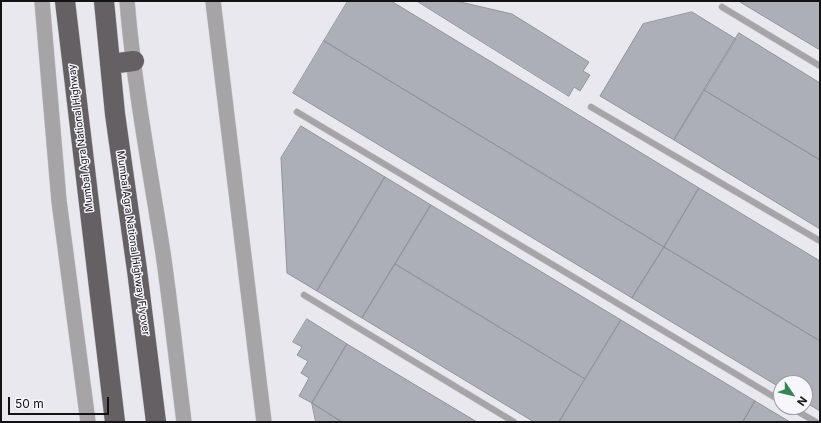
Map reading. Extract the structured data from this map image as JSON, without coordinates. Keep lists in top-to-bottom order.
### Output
{
  "streets": {
    "highway": ["Mumbai Agra National Highway", "Mumbai Agra National Highway Flyover"]
  },
  "scale_bar": "50 m",
  "north": "bottom right"
}
